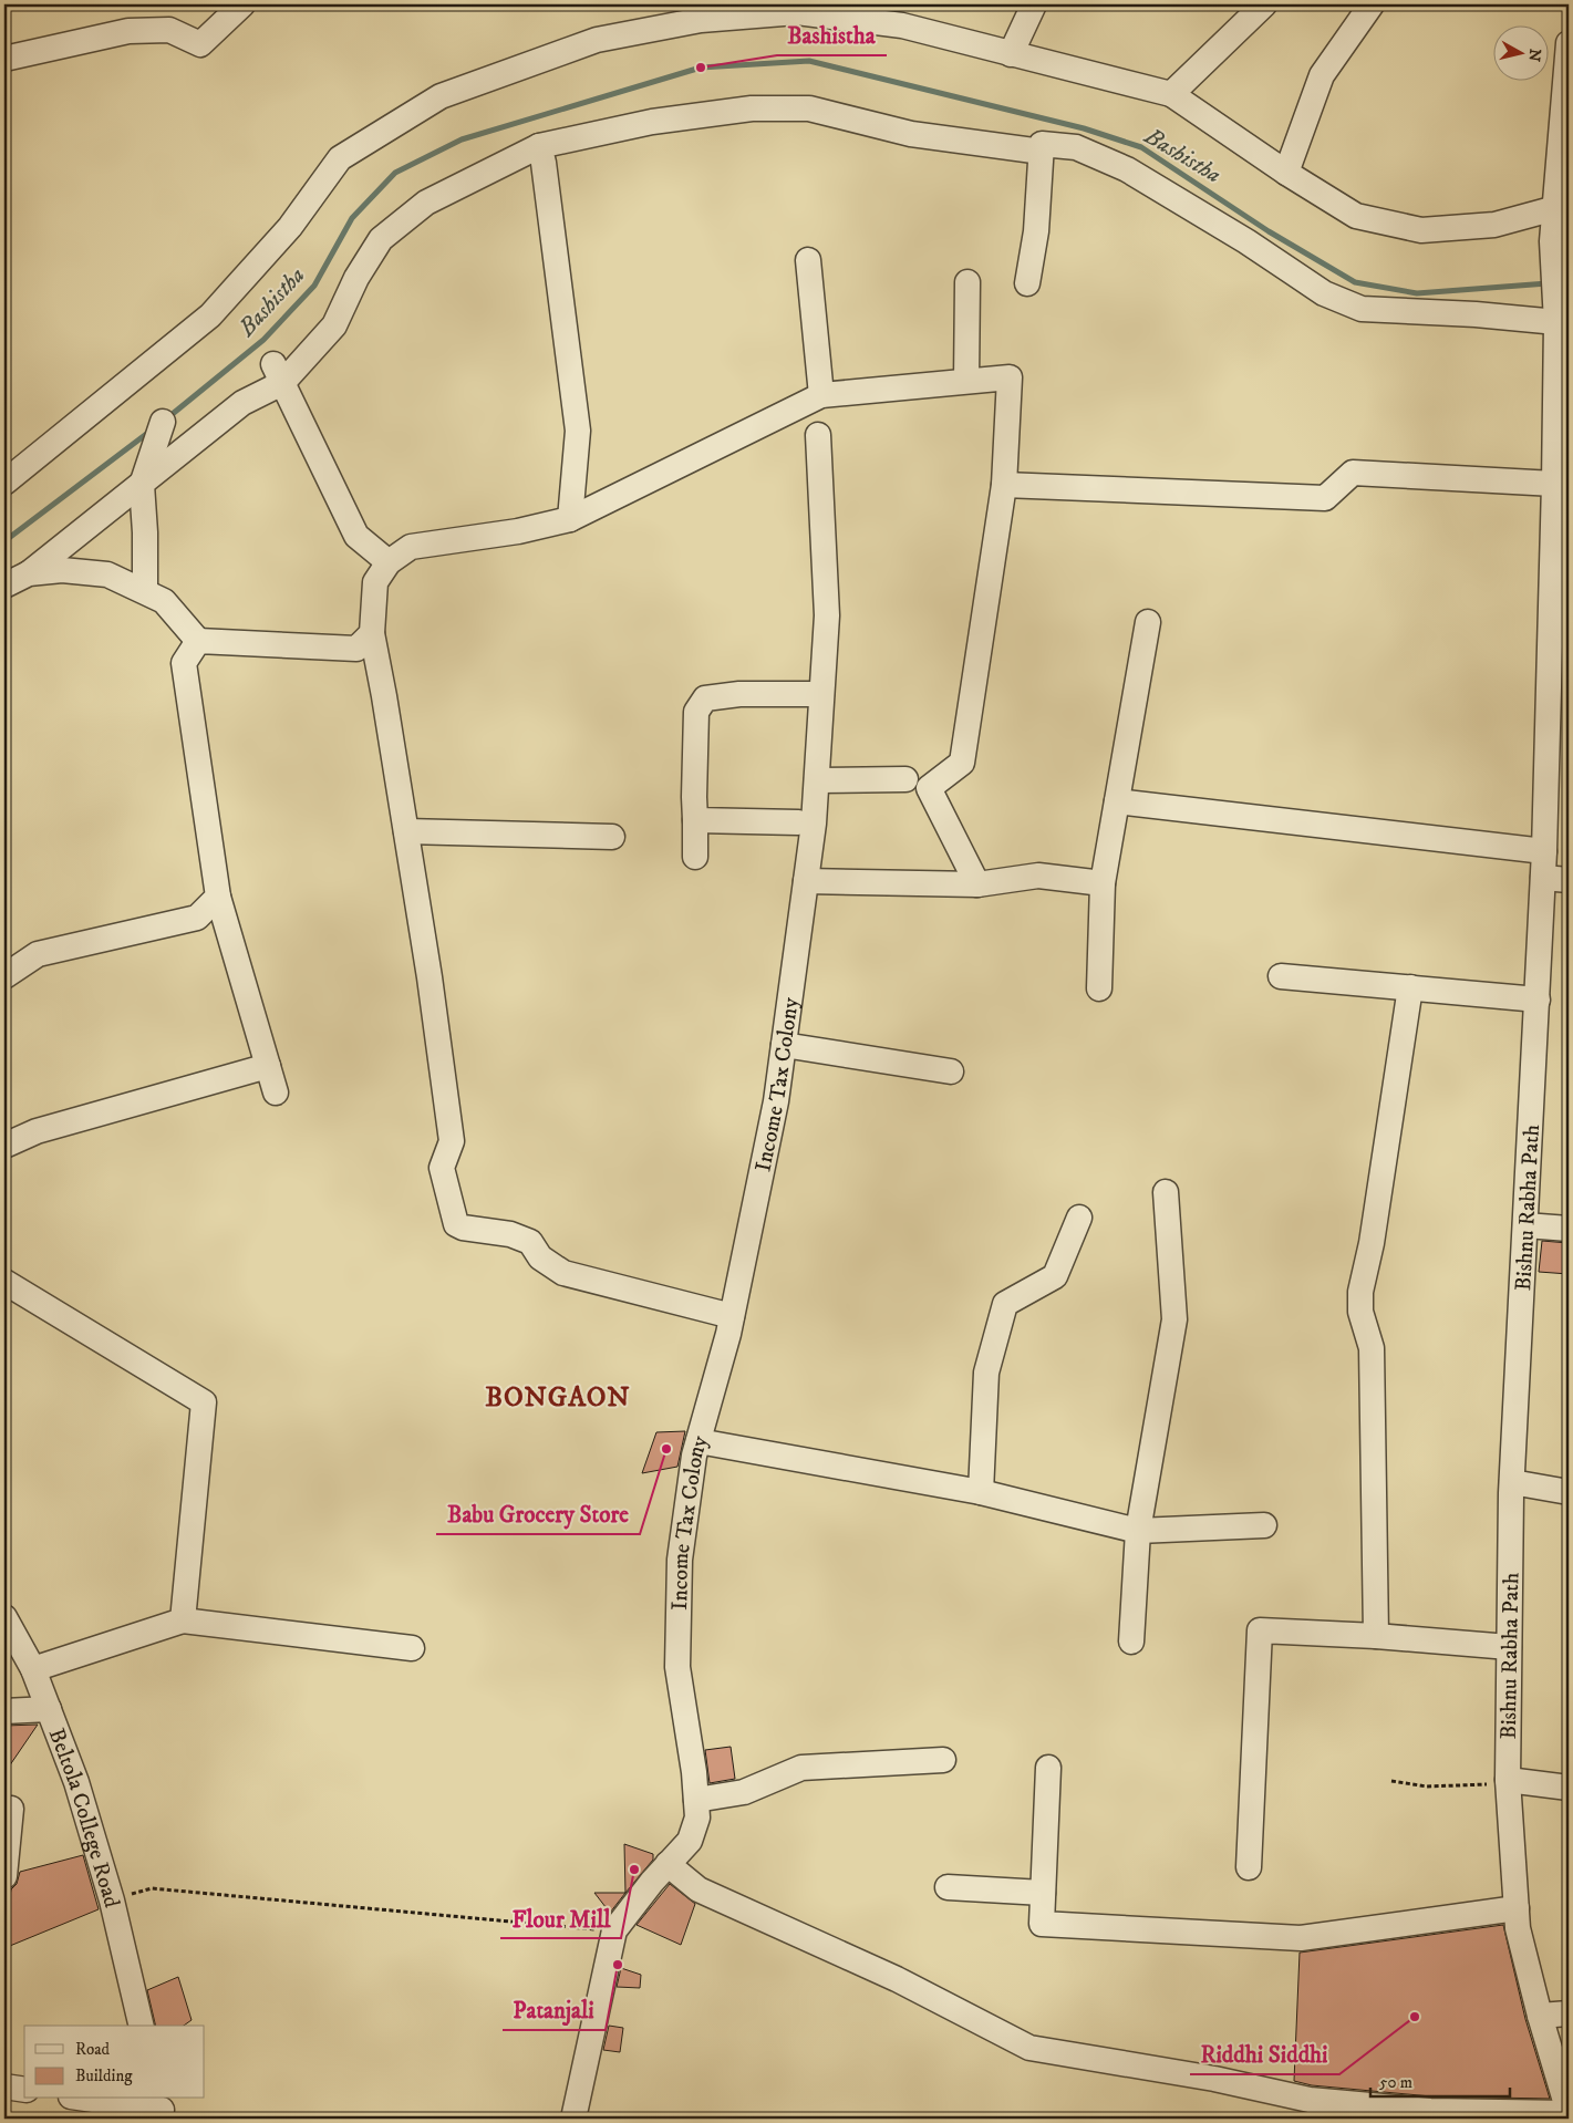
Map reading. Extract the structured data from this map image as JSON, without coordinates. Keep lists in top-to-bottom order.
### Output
{
  "streets": {
    "street": ["Income Tax Colony", "Bishnu Rabha Path", "Beltola College Road"]
  },
  "districts": ["BONGAON"],
  "water": ["Bashistha"],
  "places": [
    "Bashistha",
    "Babu Grocery Store",
    "Flour Mill",
    "Patanjali",
    "Riddhi Siddhi"
  ],
  "legend": ["Road", "Building"],
  "scale_bar": "50 m",
  "north": "right"
}
